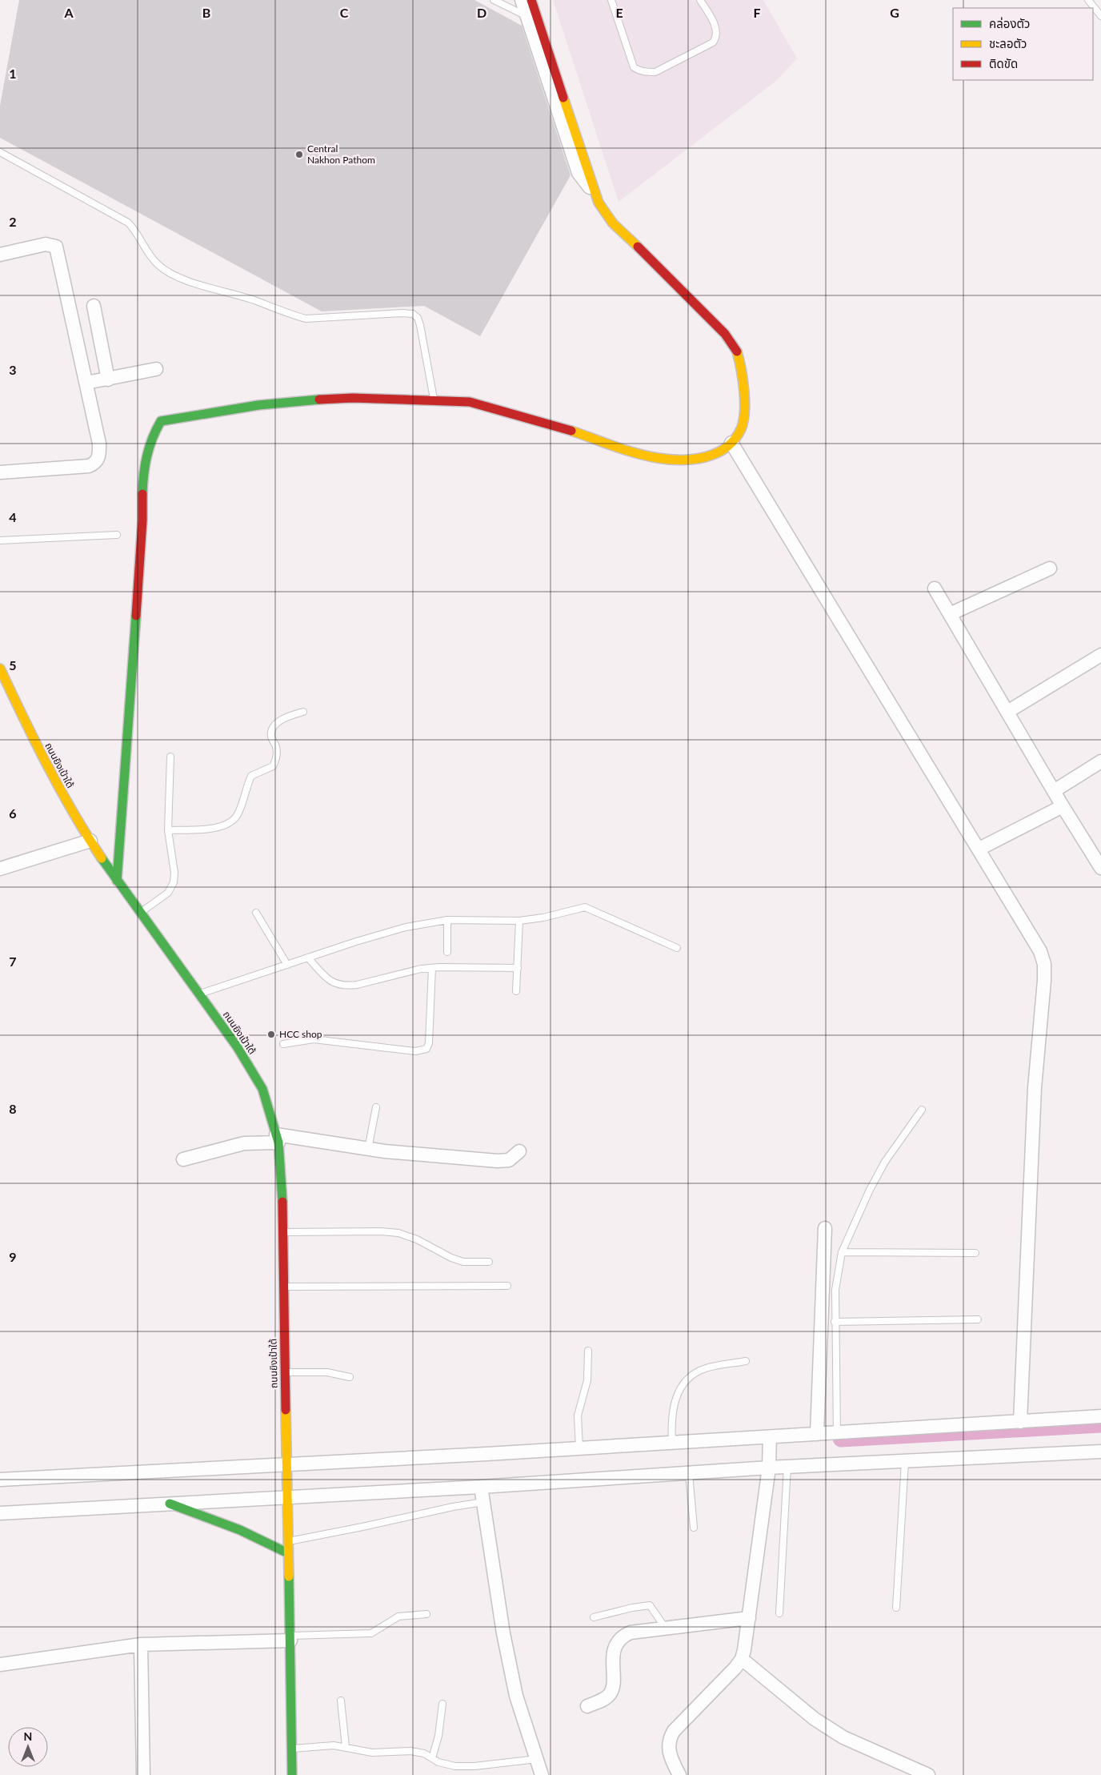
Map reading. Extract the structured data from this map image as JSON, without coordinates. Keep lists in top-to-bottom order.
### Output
{
  "streets": {
    "street": ["ถนนยิงเป้าใต้"]
  },
  "places": ["Central Nakhon Pathom", "HCC shop"],
  "legend": ["คล่องตัว", "ชะลอตัว", "ติดขัด"],
  "north": "top",
  "grid": {
    "columns": [
      "A",
      "B",
      "C",
      "D",
      "E",
      "F",
      "G"
    ],
    "rows": [
      "1",
      "2",
      "3",
      "4",
      "5",
      "6",
      "7",
      "8",
      "9"
    ]
  }
}
